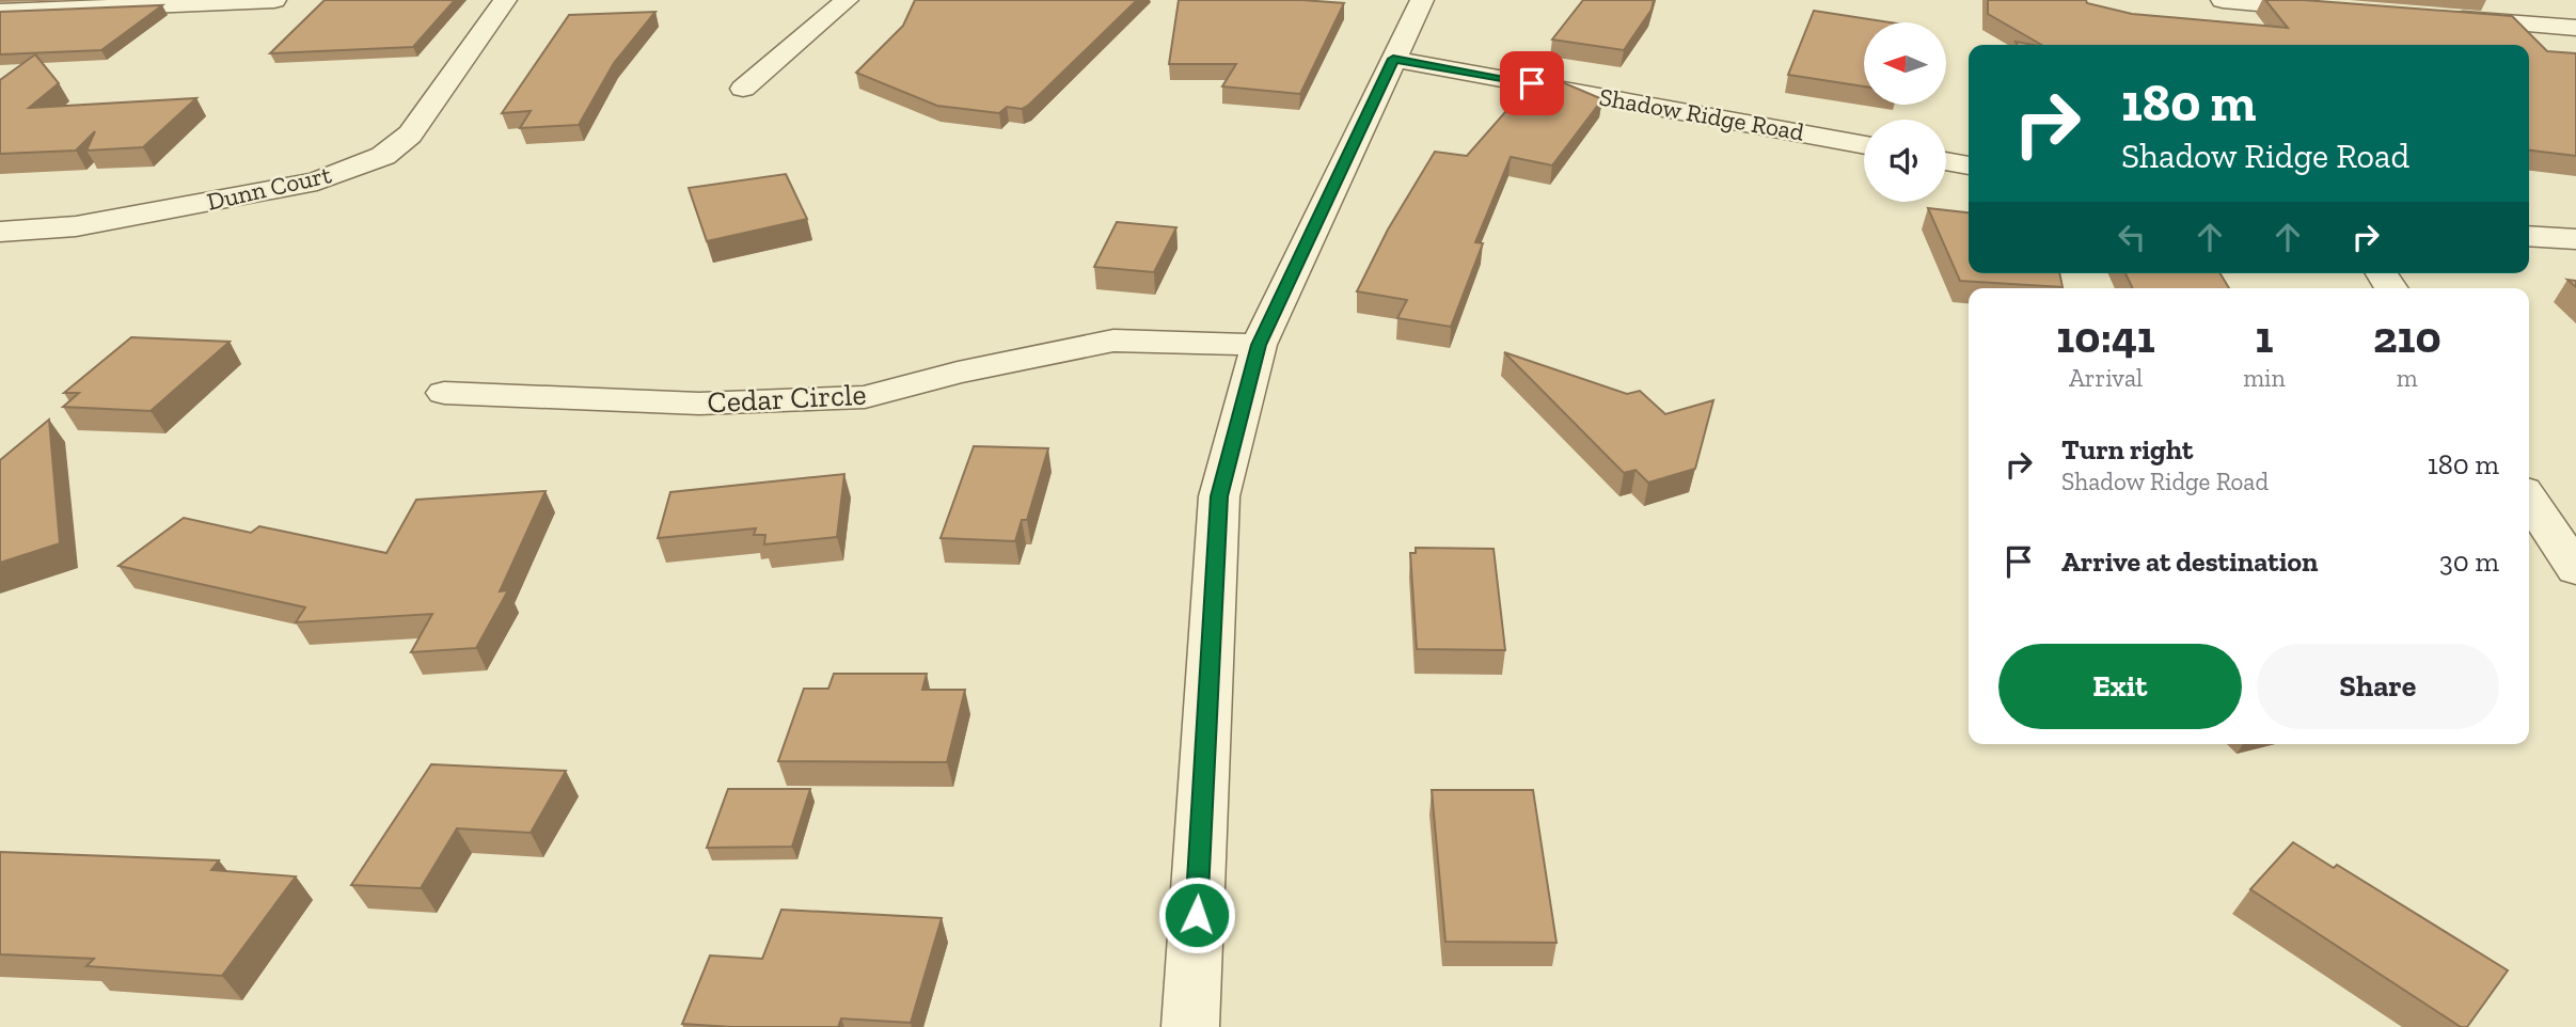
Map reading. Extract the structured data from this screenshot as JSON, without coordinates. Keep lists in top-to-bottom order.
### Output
{
  "streets": {
    "street": ["Shadow Ridge Road", "Dunn Court", "Cedar Circle"]
  },
  "north": "left",
  "page": {
    "turn": ["180 m", "Shadow Ridge Road"],
    "eta": [
      "10:41",
      "Arrival",
      "1",
      "min",
      "210",
      "m"
    ],
    "list": [
      {
        "name": "Turn right",
        "note": "Shadow Ridge Road",
        "value": "180 m"
      },
      {
        "name": "Arrive at destination",
        "value": "30 m"
      }
    ],
    "buttons": ["Exit", "Share"]
  }
}
